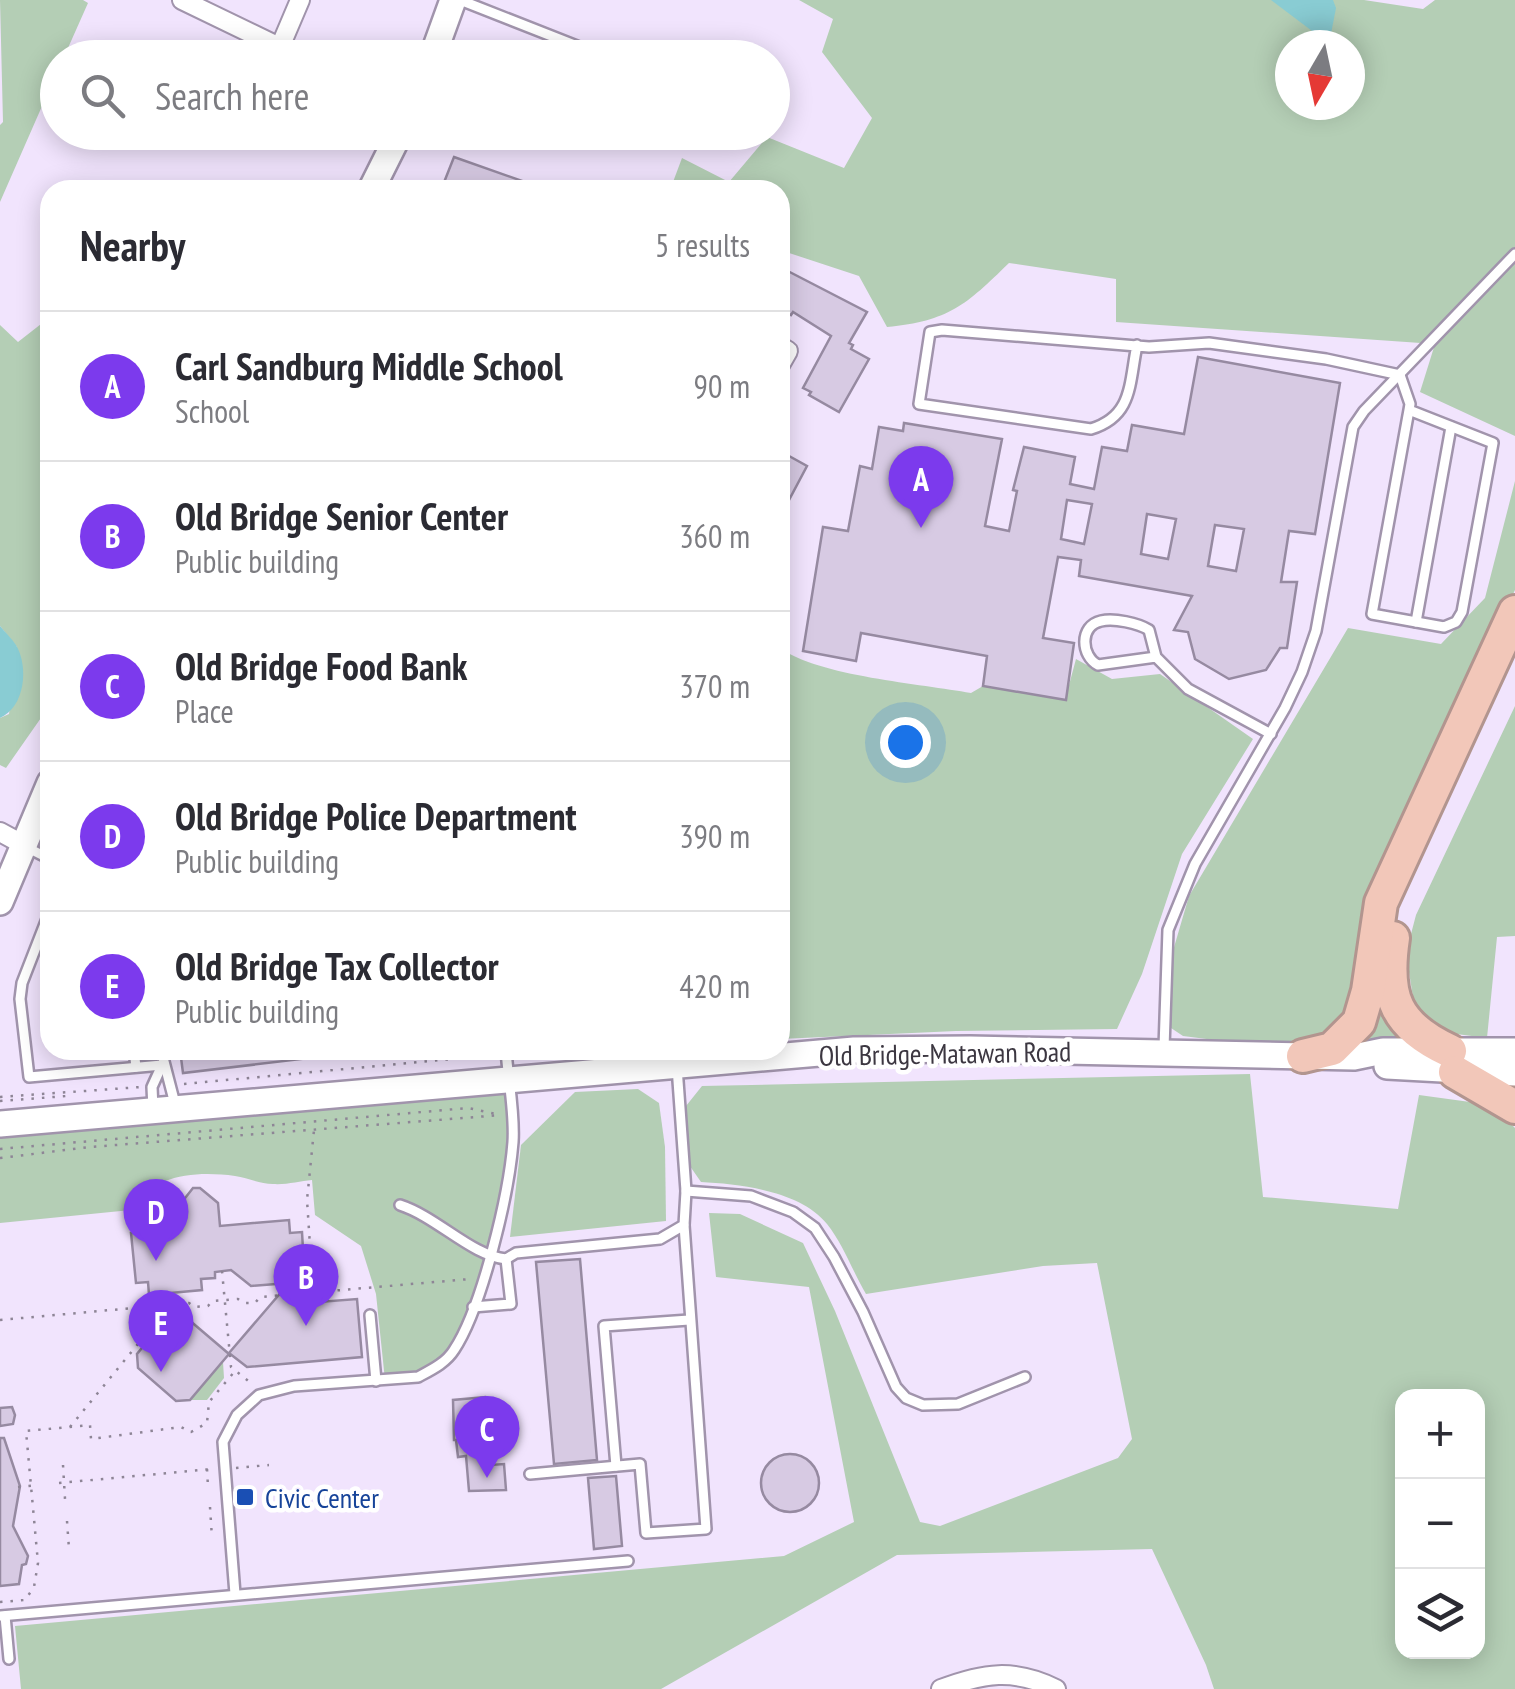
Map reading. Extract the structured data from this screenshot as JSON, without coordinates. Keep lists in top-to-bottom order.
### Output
{
  "streets": {
    "main road": ["Old Bridge-Matawan Road"]
  },
  "places": {
    "transit": ["Civic Center"]
  },
  "north": "bottom",
  "page": {
    "search": "Search here",
    "heading": ["Nearby", "5 results"],
    "list": [
      {
        "mark": "A",
        "name": "Carl Sandburg Middle School",
        "note": "School",
        "value": "90 m"
      },
      {
        "mark": "B",
        "name": "Old Bridge Senior Center",
        "note": "Public building",
        "value": "360 m"
      },
      {
        "mark": "C",
        "name": "Old Bridge Food Bank",
        "note": "Place",
        "value": "370 m"
      },
      {
        "mark": "D",
        "name": "Old Bridge Police Department",
        "note": "Public building",
        "value": "390 m"
      },
      {
        "mark": "E",
        "name": "Old Bridge Tax Collector",
        "note": "Public building",
        "value": "420 m"
      }
    ],
    "pins": [
      "A",
      "D",
      "B",
      "E",
      "C"
    ],
    "map_buttons": ["+", "−"]
  }
}
